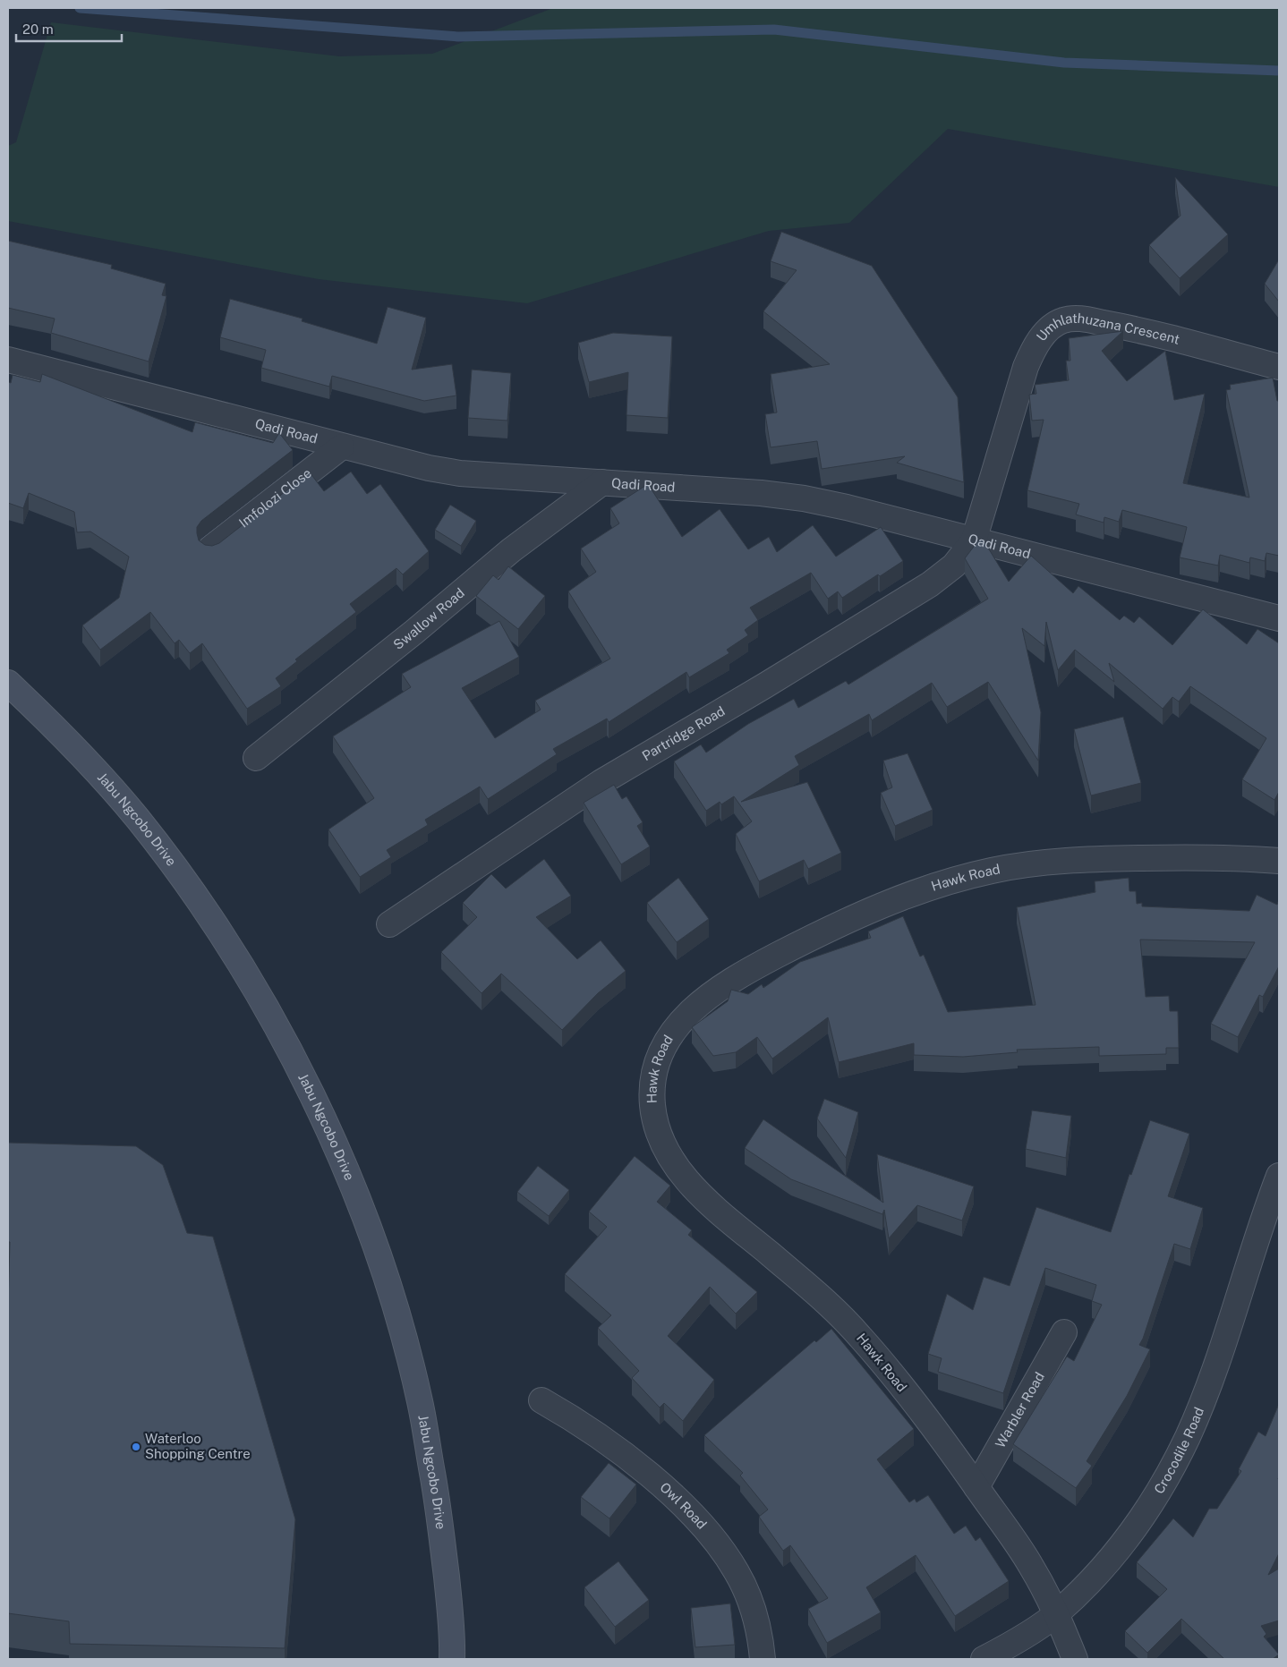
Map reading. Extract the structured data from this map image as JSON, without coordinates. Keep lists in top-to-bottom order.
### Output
{
  "streets": {
    "main road": ["Jabu Ngcobo Drive"],
    "street": [
      "Umhlathuzana Crescent",
      "Qadi Road",
      "Imfolozi Close",
      "Swallow Road",
      "Partridge Road",
      "Hawk Road",
      "Warbler Road",
      "Crocodile Road",
      "Owl Road"
    ]
  },
  "crossings": [
    ["Umhlathuzana Crescent", "Qadi Road"],
    ["Umhlathuzana Crescent", "Partridge Road"],
    ["Qadi Road", "Imfolozi Close"],
    ["Qadi Road", "Swallow Road"],
    ["Qadi Road", "Partridge Road"],
    ["Hawk Road", "Warbler Road"],
    ["Hawk Road", "Crocodile Road"]
  ],
  "places": ["Waterloo Shopping Centre"],
  "scale_bar": "20 m"
}
